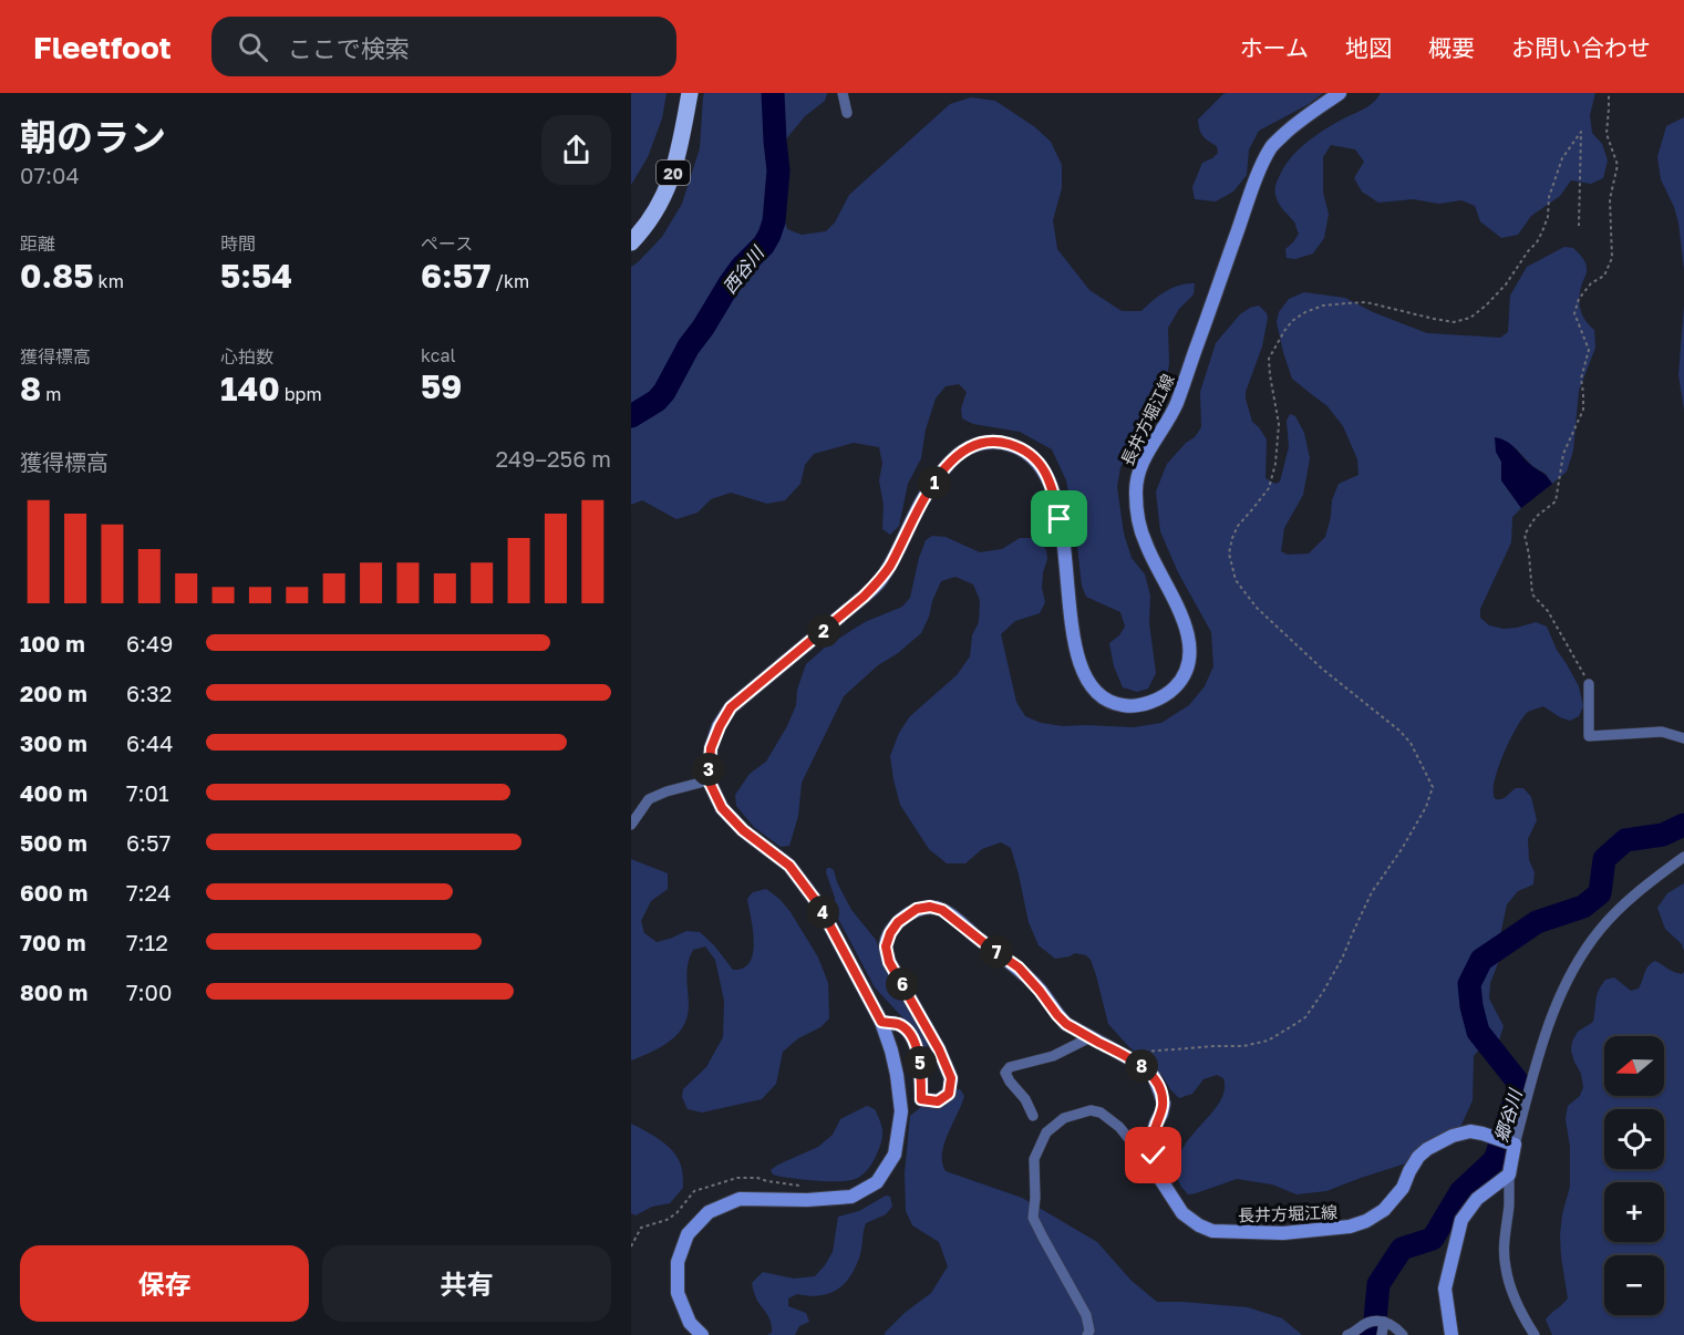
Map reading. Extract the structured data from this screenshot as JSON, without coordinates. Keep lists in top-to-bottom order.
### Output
{
  "streets": {
    "main road": ["20", "長井方堀江線"]
  },
  "water": ["西谷川", "郷谷川"],
  "north": "left",
  "page": {
    "header": "Fleetfoot",
    "search": "ここで検索",
    "nav": [
      "ホーム",
      "地図",
      "概要",
      "お問い合わせ"
    ],
    "heading": ["朝のラン", "07:04"],
    "stats": [
      ["距離", "0.85 km"],
      ["時間", "5:54"],
      ["ペース", "6:57 /km"],
      ["獲得標高", "8 m"],
      ["心拍数", "140 bpm"],
      ["kcal", "59"]
    ],
    "chart": ["獲得標高", "249–256 m"],
    "pins": [
      "1",
      "2",
      "3",
      "4",
      "7",
      "6",
      "5",
      "8"
    ],
    "list": [
      {
        "name": "100 m",
        "note": "6:49"
      },
      {
        "name": "200 m",
        "note": "6:32"
      },
      {
        "name": "300 m",
        "note": "6:44"
      },
      {
        "name": "400 m",
        "note": "7:01"
      },
      {
        "name": "500 m",
        "note": "6:57"
      },
      {
        "name": "600 m",
        "note": "7:24"
      },
      {
        "name": "700 m",
        "note": "7:12"
      },
      {
        "name": "800 m",
        "note": "7:00"
      }
    ],
    "map_buttons": ["+", "−"],
    "buttons": ["保存", "共有"]
  }
}
